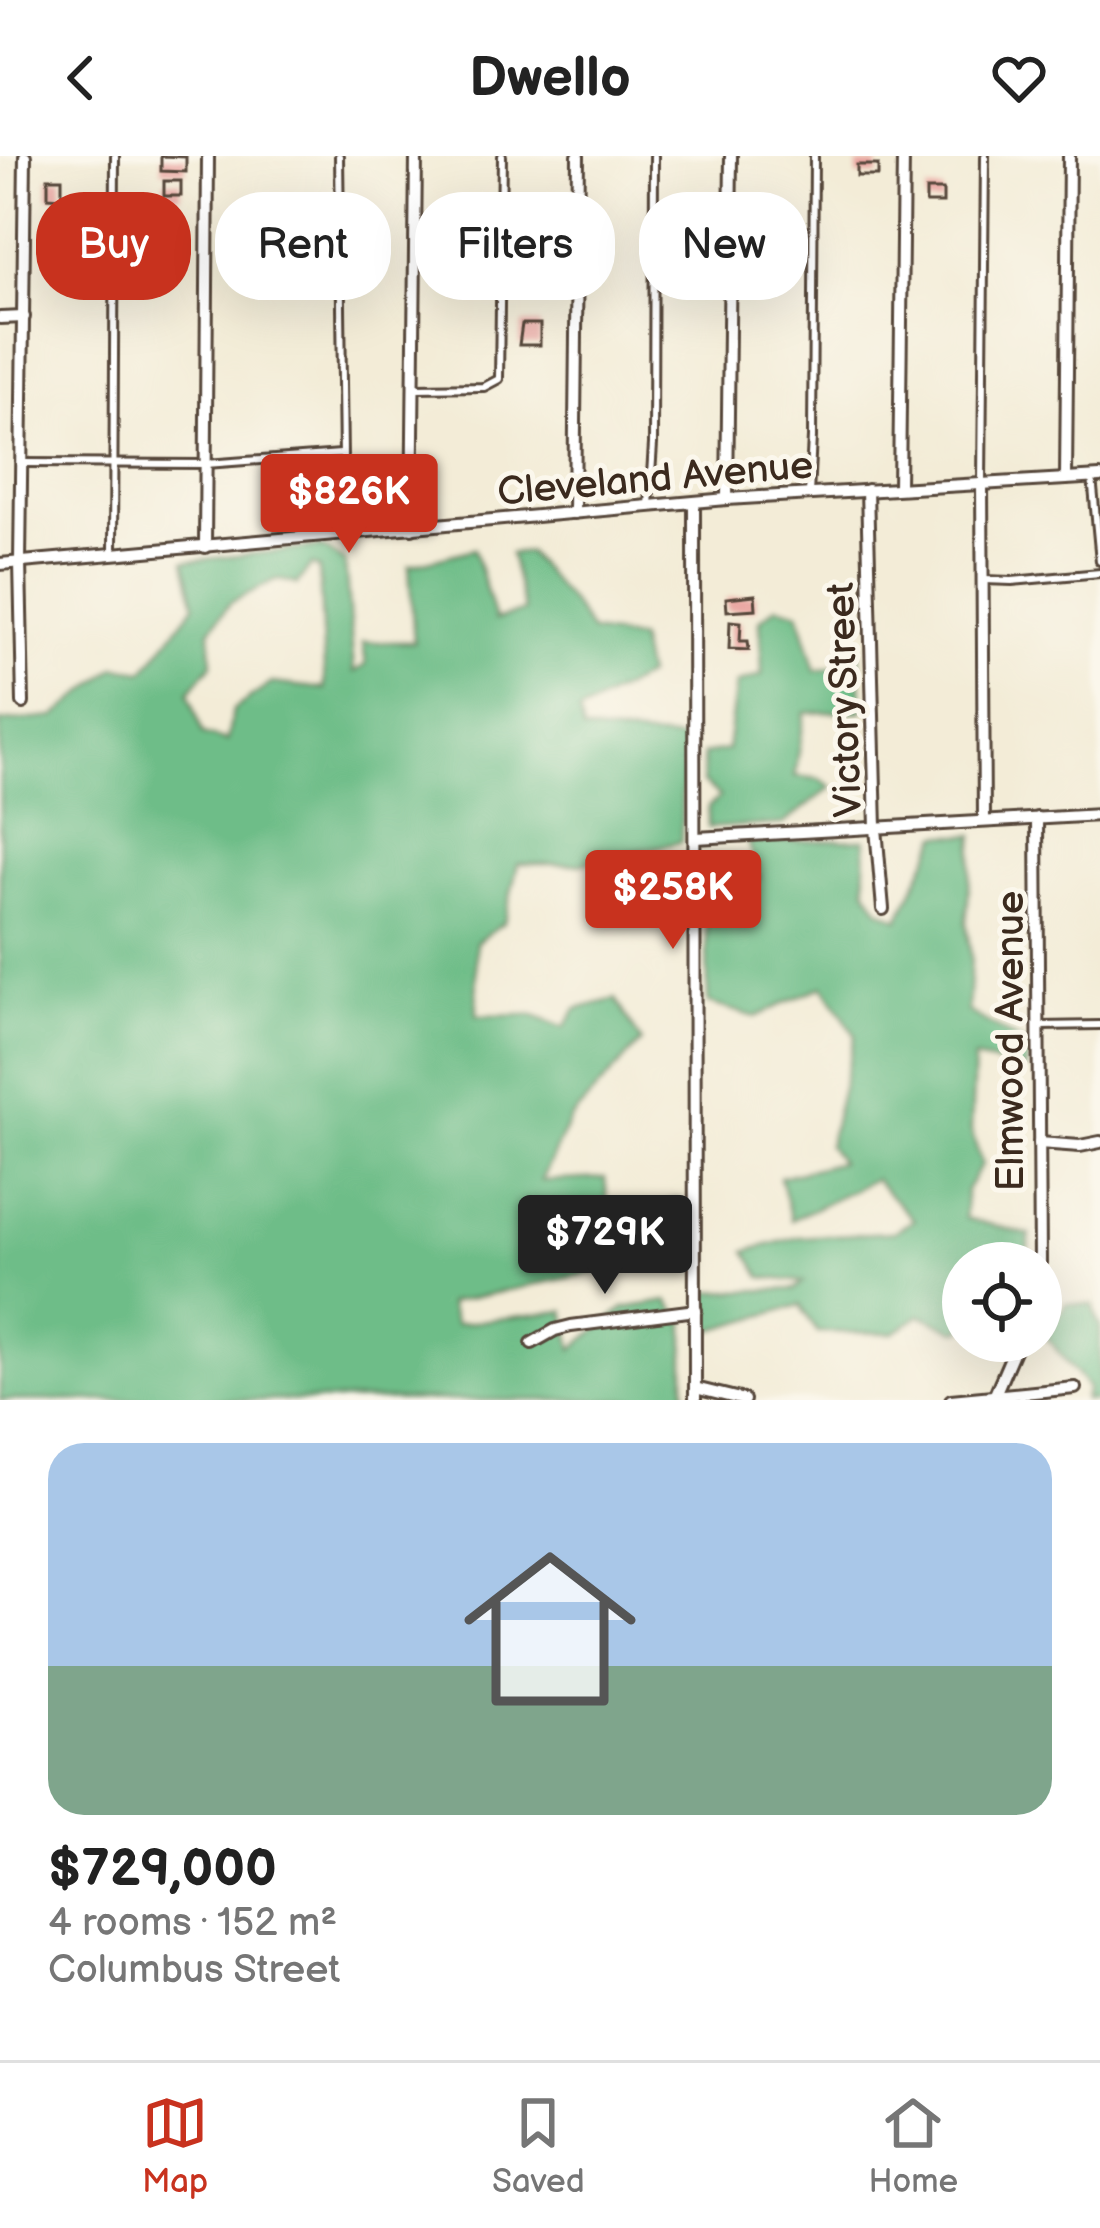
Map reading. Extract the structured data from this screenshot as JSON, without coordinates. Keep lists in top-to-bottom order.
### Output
{
  "streets": {
    "street": ["Cleveland Avenue", "Victory Street", "Elmwood Avenue"]
  },
  "crossings": [
    ["Cleveland Avenue", "Victory Street"]
  ],
  "page": {
    "header": "Dwello",
    "chip": [
      "Buy",
      "Rent",
      "Filters",
      "New"
    ],
    "price": ["$826K", "$258K", "$729K"],
    "list": [
      {
        "name": "$729,000",
        "note": "4 rooms · 152 m² · Columbus Street"
      }
    ],
    "tabs": ["Map", "Saved", "Home"]
  }
}
